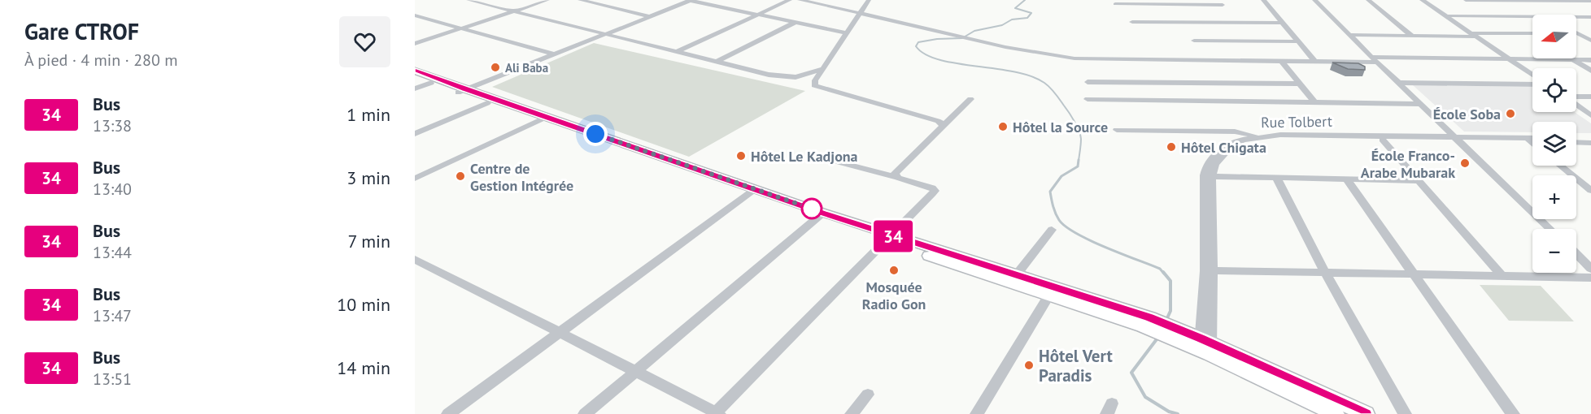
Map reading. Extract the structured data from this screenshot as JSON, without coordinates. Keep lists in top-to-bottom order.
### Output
{
  "streets": {
    "street": ["Rue Tolbert"]
  },
  "places": [
    "Ali Baba",
    "École Soba",
    "Hôtel la Source",
    "Hôtel Chigata",
    "Hôtel Le Kadjona",
    "École Franco- Arabe Mubarak",
    "Centre de Gestion Intégrée",
    "Mosquée Radio Gon",
    "Hôtel Vert Paradis"
  ],
  "lines": ["bus line 34"],
  "north": "left",
  "page": {
    "heading": ["Gare CTROF", "À pied · 4 min · 280 m"],
    "on_map": "34",
    "map_buttons": ["+", "−"],
    "list": [
      {
        "mark": "34",
        "name": "Bus",
        "note": "13:38",
        "value": "1 min"
      },
      {
        "mark": "34",
        "name": "Bus",
        "note": "13:40",
        "value": "3 min"
      },
      {
        "mark": "34",
        "name": "Bus",
        "note": "13:44",
        "value": "7 min"
      },
      {
        "mark": "34",
        "name": "Bus",
        "note": "13:47",
        "value": "10 min"
      },
      {
        "mark": "34",
        "name": "Bus",
        "note": "13:51",
        "value": "14 min"
      }
    ]
  }
}
